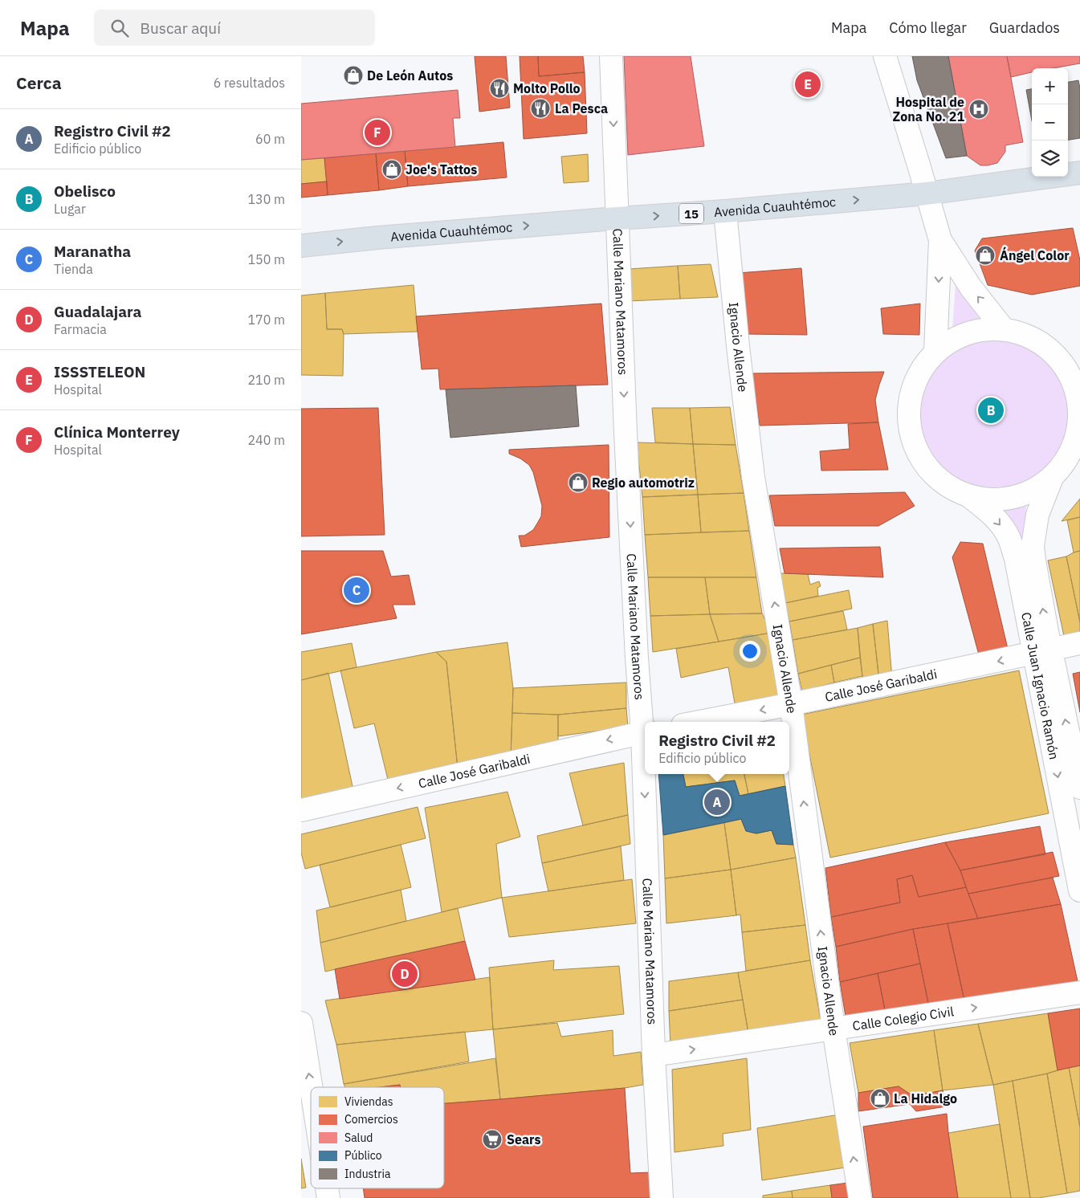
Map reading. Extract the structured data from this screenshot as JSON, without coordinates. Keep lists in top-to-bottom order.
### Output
{
  "streets": {
    "highway": ["Avenida Cuauhtémoc", "15"],
    "street": [
      "Calle Mariano Matamoros",
      "Ignacio Allende",
      "Calle José Garibaldi",
      "Calle Juan Ignacio Ramón",
      "Calle Colegio Civil"
    ]
  },
  "crossings": [
    ["Avenida Cuauhtémoc", "Calle Mariano Matamoros"],
    ["Avenida Cuauhtémoc", "Ignacio Allende"],
    ["Calle Mariano Matamoros", "Calle José Garibaldi"],
    ["Calle Mariano Matamoros", "Calle Colegio Civil"],
    ["Ignacio Allende", "Calle José Garibaldi"],
    ["Ignacio Allende", "Calle Colegio Civil"],
    ["Calle José Garibaldi", "Calle Juan Ignacio Ramón"]
  ],
  "one_way": [
    "Avenida Cuauhtémoc",
    "Calle Mariano Matamoros",
    "Ignacio Allende",
    "Calle José Garibaldi",
    "Calle Colegio Civil"
  ],
  "places": {
    "shop": [
      "De León Autos",
      "Joe's Tattos",
      "Ángel Color",
      "Regio automotriz",
      "La Hidalgo"
    ],
    "restaurant": ["Molto Pollo", "La Pesca"],
    "hospital": ["Hospital de Zona No. 21"],
    "supermarket": ["Sears"]
  },
  "legend": [
    "Viviendas",
    "Comercios",
    "Salud",
    "Público",
    "Industria"
  ],
  "page": {
    "header": "Mapa",
    "search": "Buscar aquí",
    "nav": ["Mapa", "Cómo llegar", "Guardados"],
    "heading": ["Cerca", "6 resultados"],
    "map_buttons": ["+", "−"],
    "pins": [
      "E",
      "F",
      "B",
      "C",
      "A",
      "D"
    ],
    "list": [
      {
        "mark": "A",
        "name": "Registro Civil #2",
        "note": "Edificio público",
        "value": "60 m"
      },
      {
        "mark": "B",
        "name": "Obelisco",
        "note": "Lugar",
        "value": "130 m"
      },
      {
        "mark": "C",
        "name": "Maranatha",
        "note": "Tienda",
        "value": "150 m"
      },
      {
        "mark": "D",
        "name": "Guadalajara",
        "note": "Farmacia",
        "value": "170 m"
      },
      {
        "mark": "E",
        "name": "ISSSTELEON",
        "note": "Hospital",
        "value": "210 m"
      },
      {
        "mark": "F",
        "name": "Clínica Monterrey",
        "note": "Hospital",
        "value": "240 m"
      }
    ],
    "popup": ["Registro Civil #2", "Edificio público"]
  }
}
